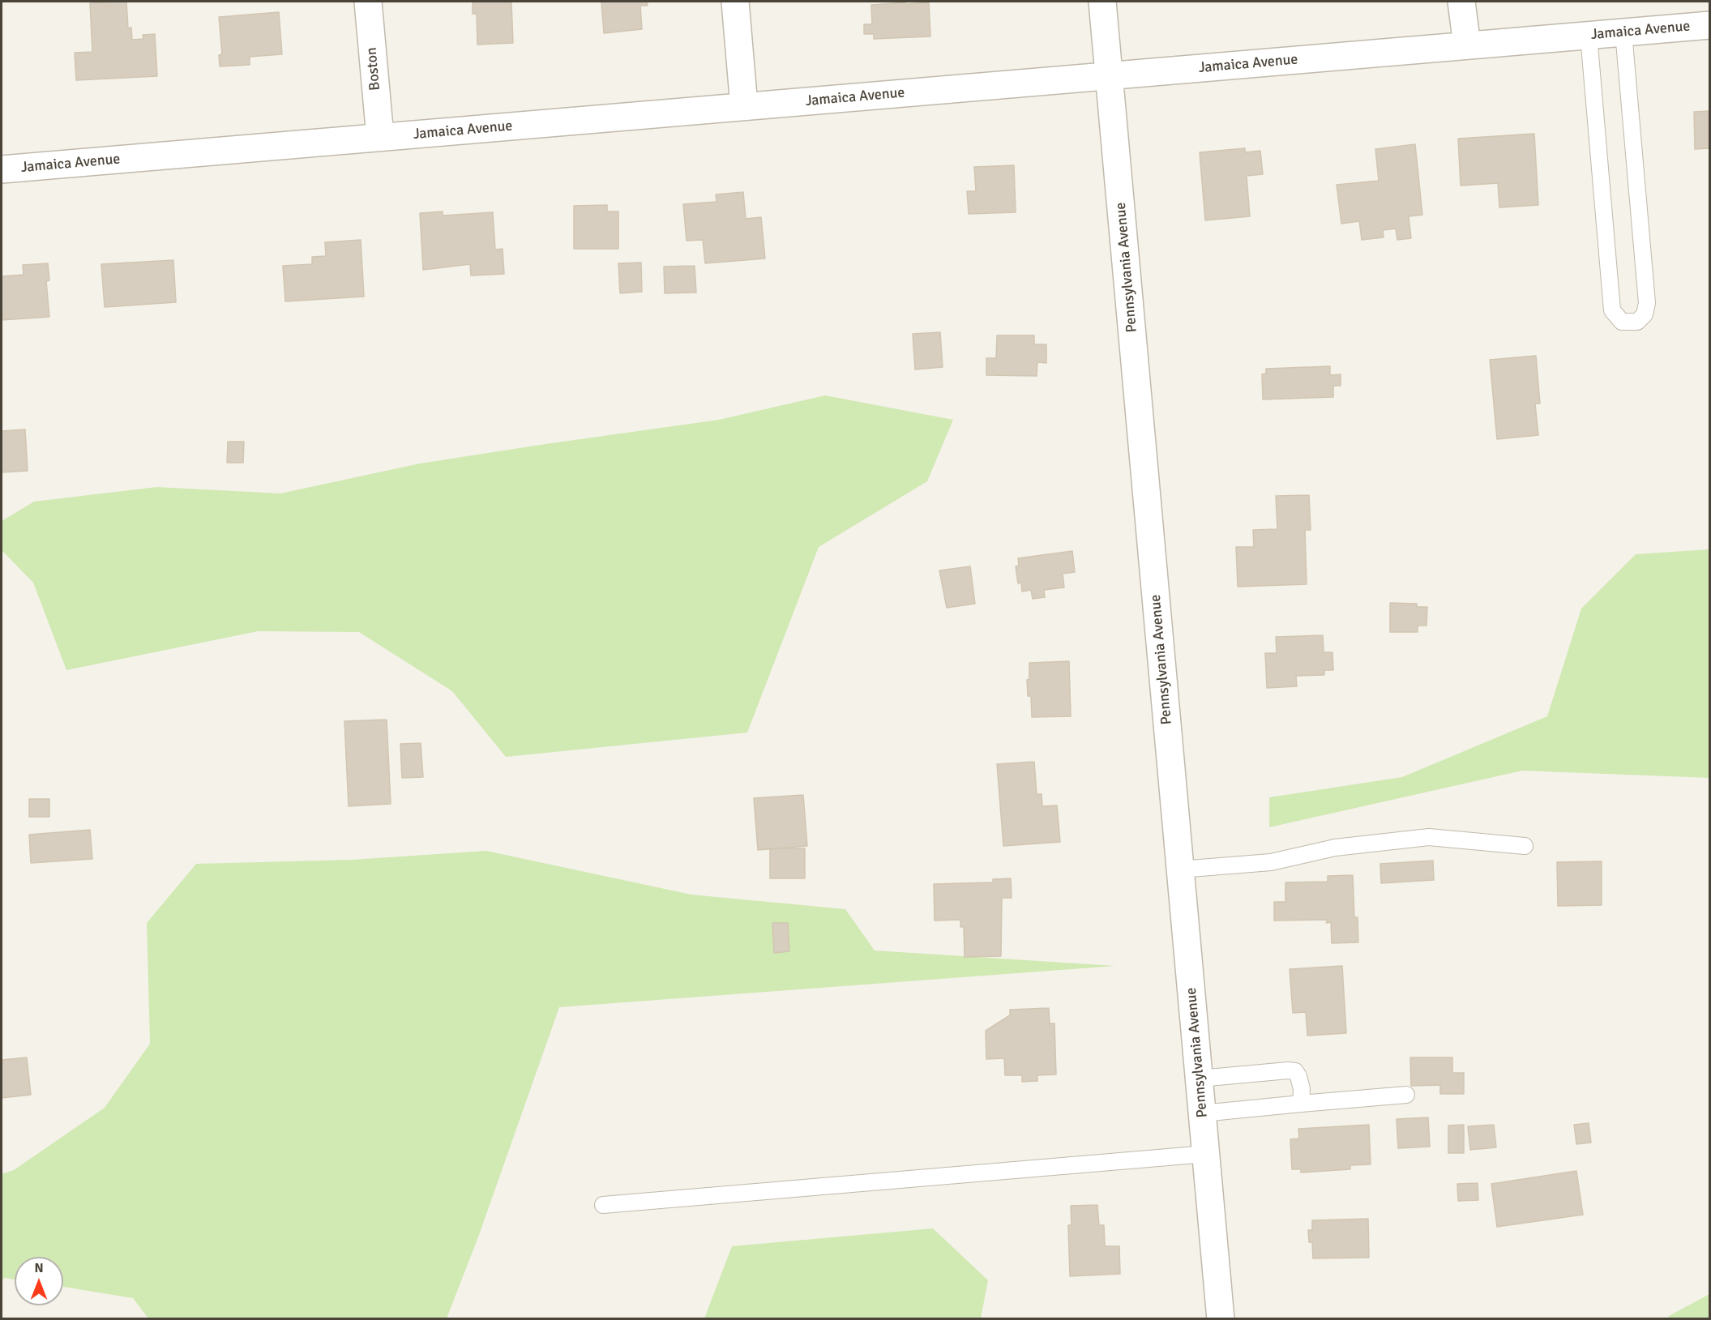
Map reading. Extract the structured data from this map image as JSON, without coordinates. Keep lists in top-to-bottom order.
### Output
{
  "streets": {
    "street": ["Jamaica Avenue", "Boston", "Pennsylvania Avenue"]
  },
  "crossings": [
    ["Jamaica Avenue", "Boston"],
    ["Jamaica Avenue", "Pennsylvania Avenue"]
  ],
  "north": "top"
}
